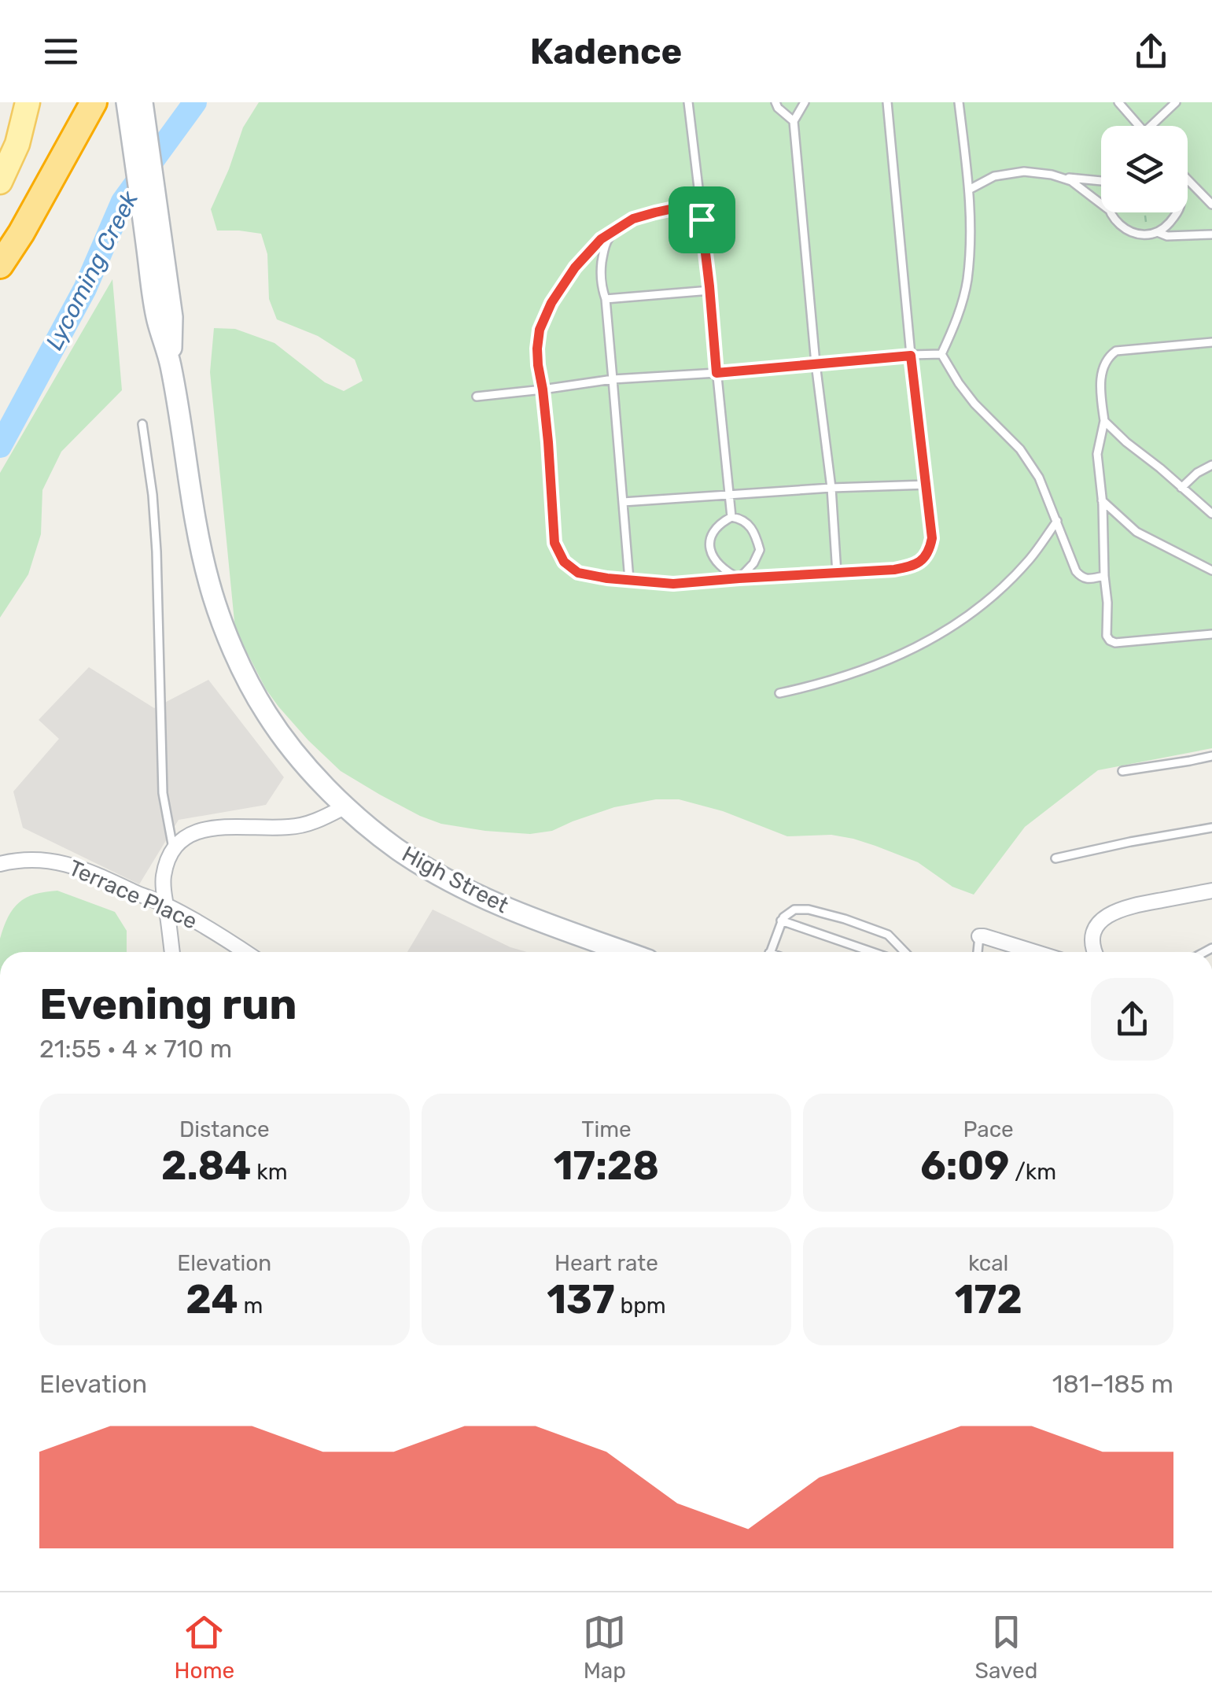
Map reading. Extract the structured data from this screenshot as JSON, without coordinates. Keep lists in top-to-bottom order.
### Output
{
  "streets": {
    "main road": ["High Street"],
    "street": ["Terrace Place"]
  },
  "water": ["Lycoming Creek"],
  "page": {
    "header": "Kadence",
    "heading": ["Evening run", "21:55 · 4 × 710 m"],
    "stats": [
      ["Distance", "2.84 km"],
      ["Time", "17:28"],
      ["Pace", "6:09 /km"],
      ["Elevation", "24 m"],
      ["Heart rate", "137 bpm"],
      ["kcal", "172"]
    ],
    "chart": ["Elevation", "181–185 m"],
    "tabs": ["Home", "Map", "Saved"]
  }
}
